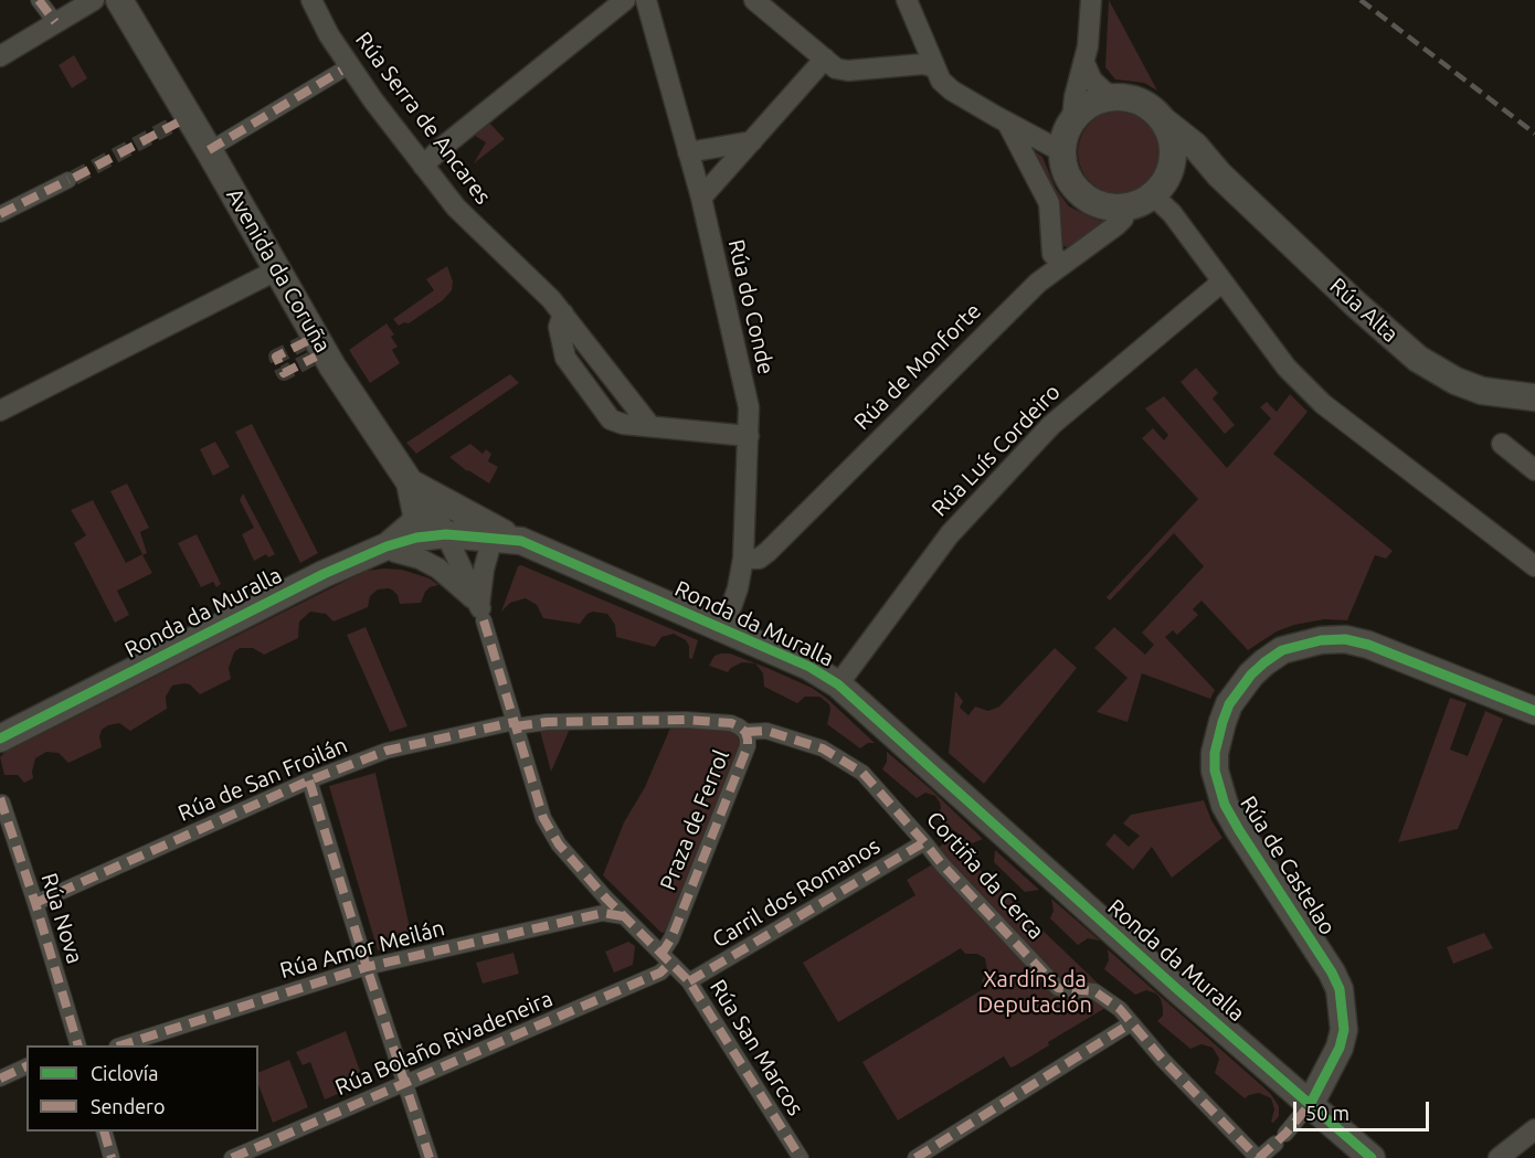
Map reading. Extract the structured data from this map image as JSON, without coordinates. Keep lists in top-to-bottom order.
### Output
{
  "streets": {
    "street": [
      "Rúa Serra de Ancares",
      "Avenida da Coruña",
      "Rúa do Conde",
      "Rúa Alta",
      "Rúa de Monforte",
      "Rúa Luís Cordeiro",
      "Ronda da Muralla",
      "Rúa de San Froilán",
      "Praza de Ferrol",
      "Rúa de Castelao",
      "Cortiña da Cerca",
      "Carril dos Romanos",
      "Rúa Nova",
      "Rúa Amor Meilán",
      "Rúa Bolaño Rivadeneira",
      "Rúa San Marcos"
    ]
  },
  "crossings": [
    ["Rúa Serra de Ancares", "Rúa do Conde"],
    ["Avenida da Coruña", "Ronda da Muralla"],
    ["Avenida da Coruña", "Rúa San Marcos"],
    ["Rúa do Conde", "Rúa de Monforte"],
    ["Rúa do Conde", "Ronda da Muralla"],
    ["Rúa Alta", "Rúa de Monforte"],
    ["Rúa Luís Cordeiro", "Ronda da Muralla"],
    ["Ronda da Muralla", "Rúa de Castelao"],
    ["Rúa de San Froilán", "Praza de Ferrol"],
    ["Rúa de San Froilán", "Rúa Nova"],
    ["Rúa de San Froilán", "Rúa San Marcos"],
    ["Praza de Ferrol", "Cortiña da Cerca"],
    ["Praza de Ferrol", "Rúa Bolaño Rivadeneira"],
    ["Praza de Ferrol", "Rúa San Marcos"],
    ["Cortiña da Cerca", "Carril dos Romanos"],
    ["Carril dos Romanos", "Rúa San Marcos"],
    ["Rúa Amor Meilán", "Rúa San Marcos"],
    ["Rúa Bolaño Rivadeneira", "Rúa San Marcos"]
  ],
  "parks": ["Xardíns da Deputación"],
  "legend": ["Ciclovía", "Sendero"],
  "scale_bar": "50 m"
}
